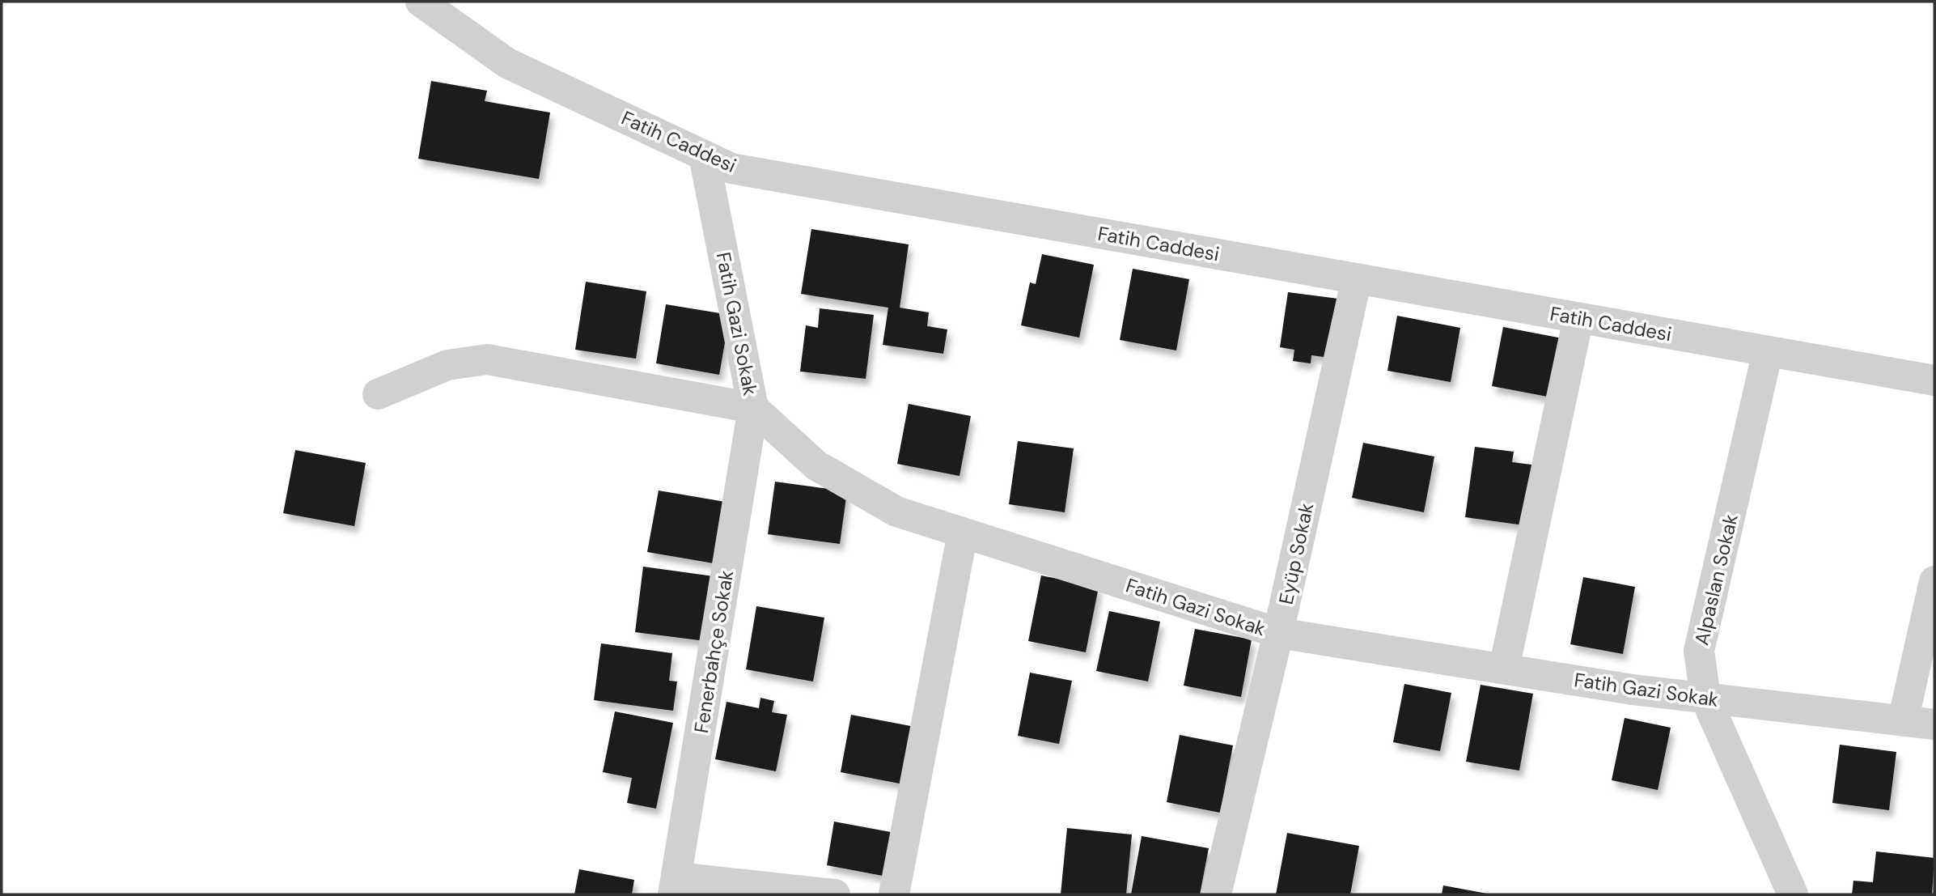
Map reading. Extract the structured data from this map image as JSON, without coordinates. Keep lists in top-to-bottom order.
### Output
{
  "streets": {
    "street": [
      "Fatih Caddesi",
      "Fatih Gazi Sokak",
      "Eyüp Sokak",
      "Alpaslan Sokak",
      "Fenerbahçe Sokak"
    ]
  },
  "crossings": [
    ["Fatih Caddesi", "Fatih Gazi Sokak"],
    ["Fatih Caddesi", "Eyüp Sokak"],
    ["Fatih Caddesi", "Alpaslan Sokak"],
    ["Fatih Gazi Sokak", "Eyüp Sokak"],
    ["Fatih Gazi Sokak", "Alpaslan Sokak"],
    ["Fatih Gazi Sokak", "Fenerbahçe Sokak"]
  ]
}
